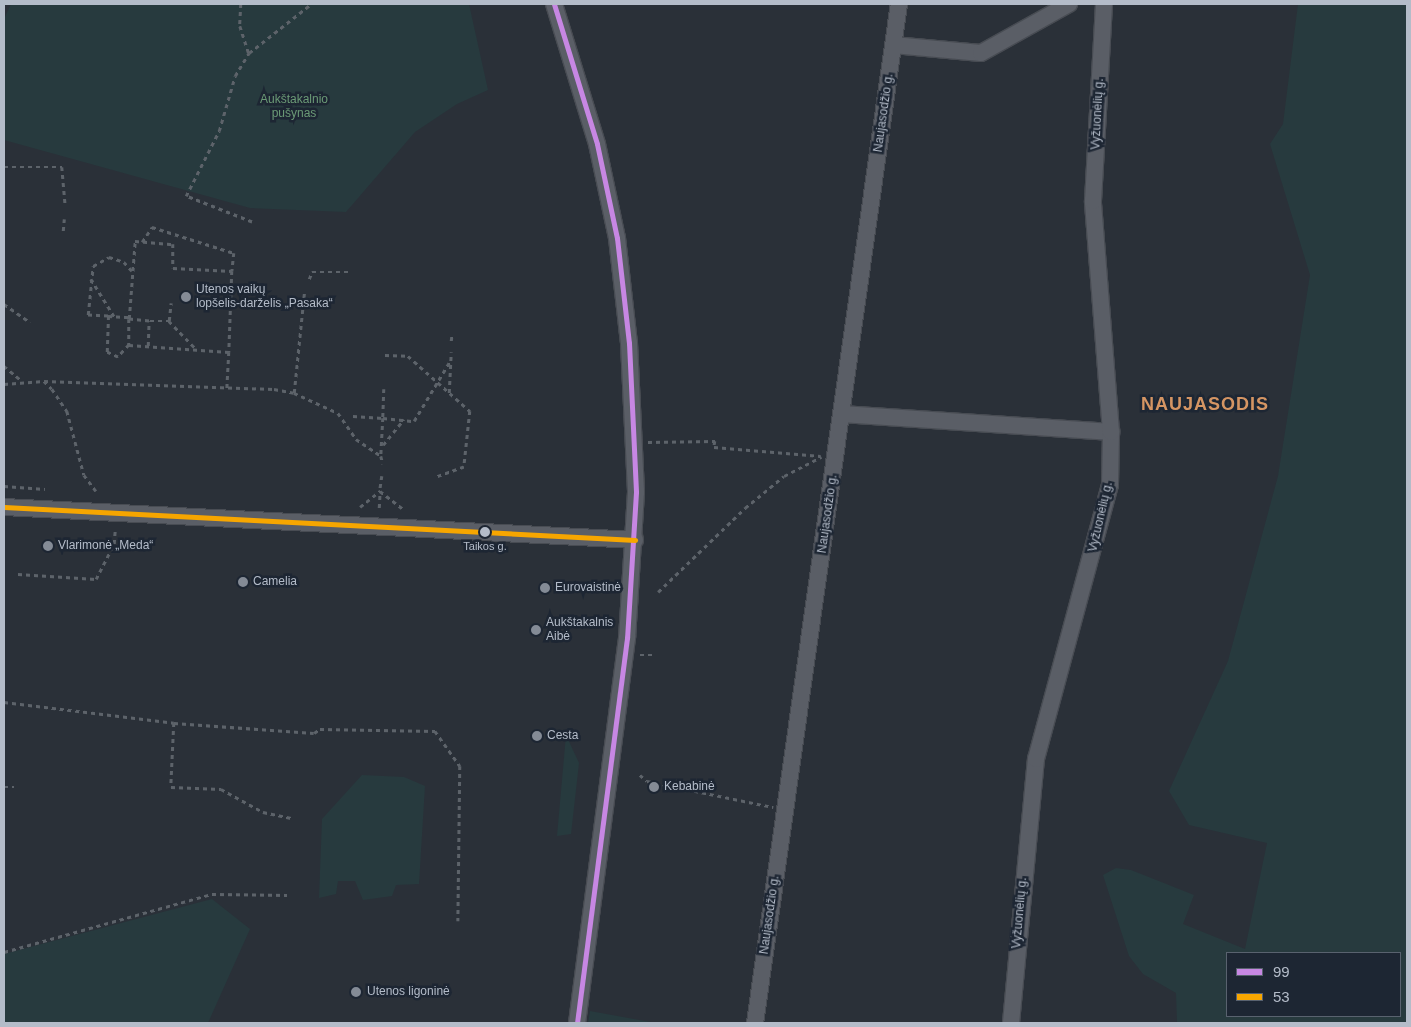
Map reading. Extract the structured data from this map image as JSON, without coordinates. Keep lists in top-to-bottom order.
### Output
{
  "streets": {
    "street": ["Naujasodžio g.", "Vyžuonėlių g."]
  },
  "districts": ["NAUJASODIS"],
  "parks": ["Aukštakalnio pušynas"],
  "places": [
    "Utenos vaikų lopšelis-darželis „Pasaka“",
    "Taikos g.",
    "Vlarimonė „Meda“",
    "Camelia",
    "Eurovaistinė",
    "Aukštakalnis Aibė",
    "Cesta",
    "Kebabinė",
    "Utenos ligoninė"
  ],
  "lines": ["transit line 99", "transit line 53"],
  "legend": ["99", "53"]
}
